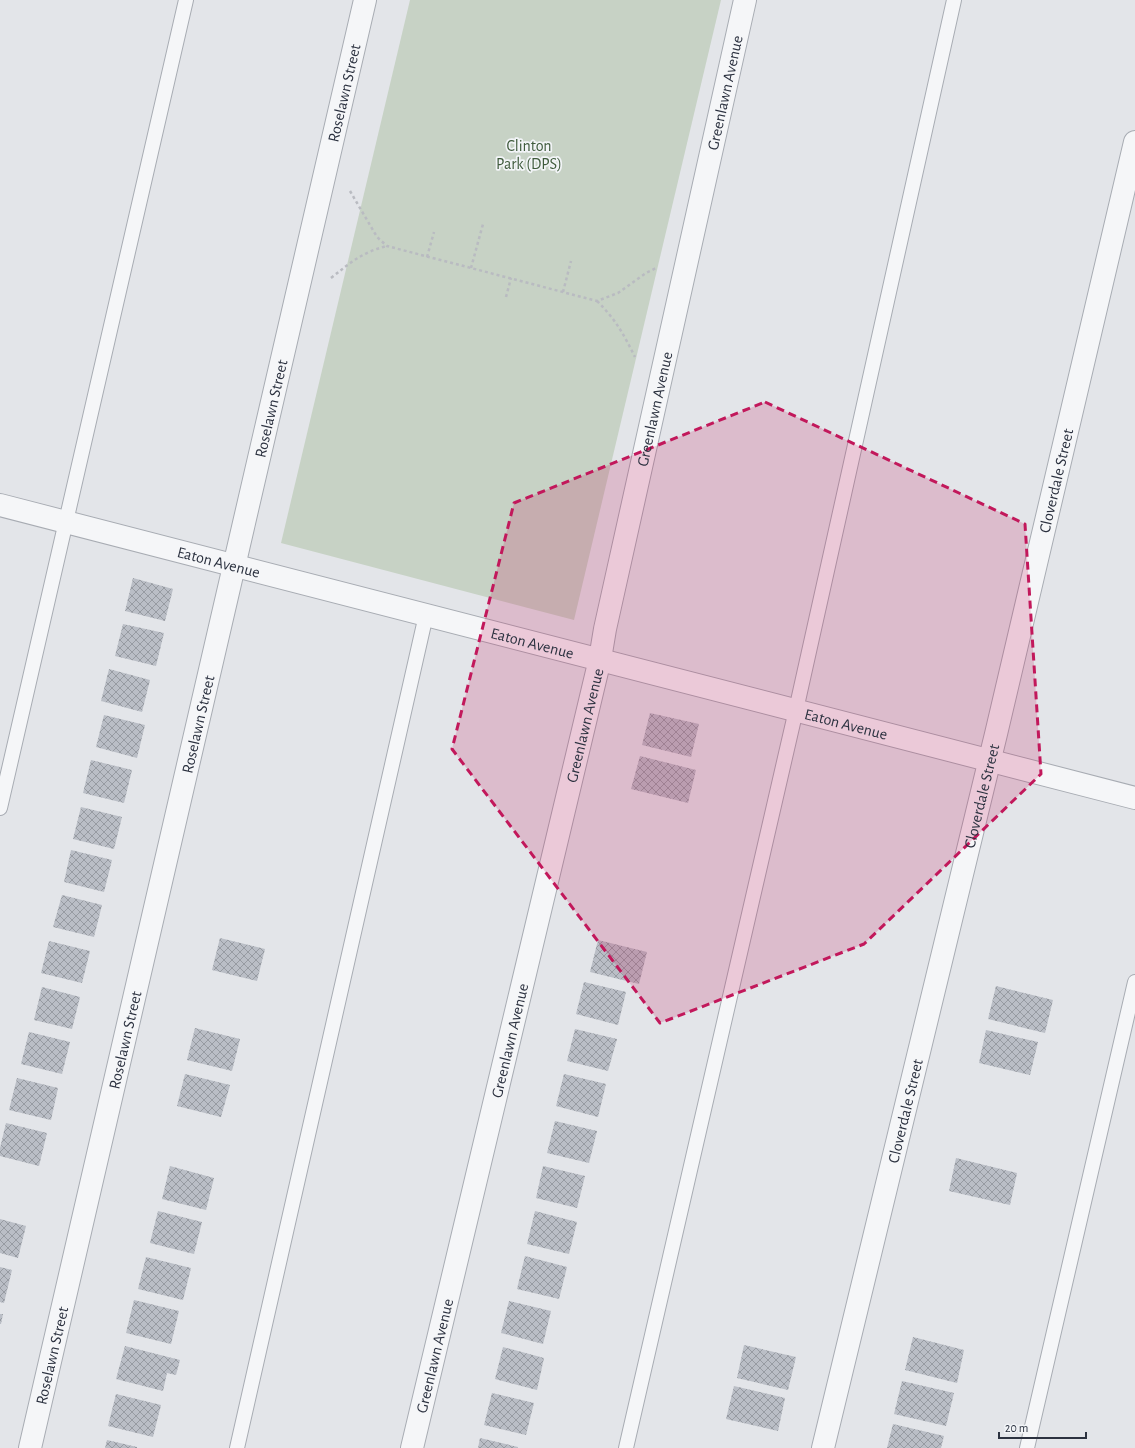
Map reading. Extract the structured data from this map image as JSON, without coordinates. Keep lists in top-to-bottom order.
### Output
{
  "streets": {
    "street": [
      "Roselawn Street",
      "Greenlawn Avenue",
      "Cloverdale Street",
      "Eaton Avenue"
    ]
  },
  "crossings": [
    ["Roselawn Street", "Eaton Avenue"],
    ["Greenlawn Avenue", "Eaton Avenue"],
    ["Cloverdale Street", "Eaton Avenue"]
  ],
  "parks": ["Clinton Park (DPS)"],
  "scale_bar": "20 m"
}
